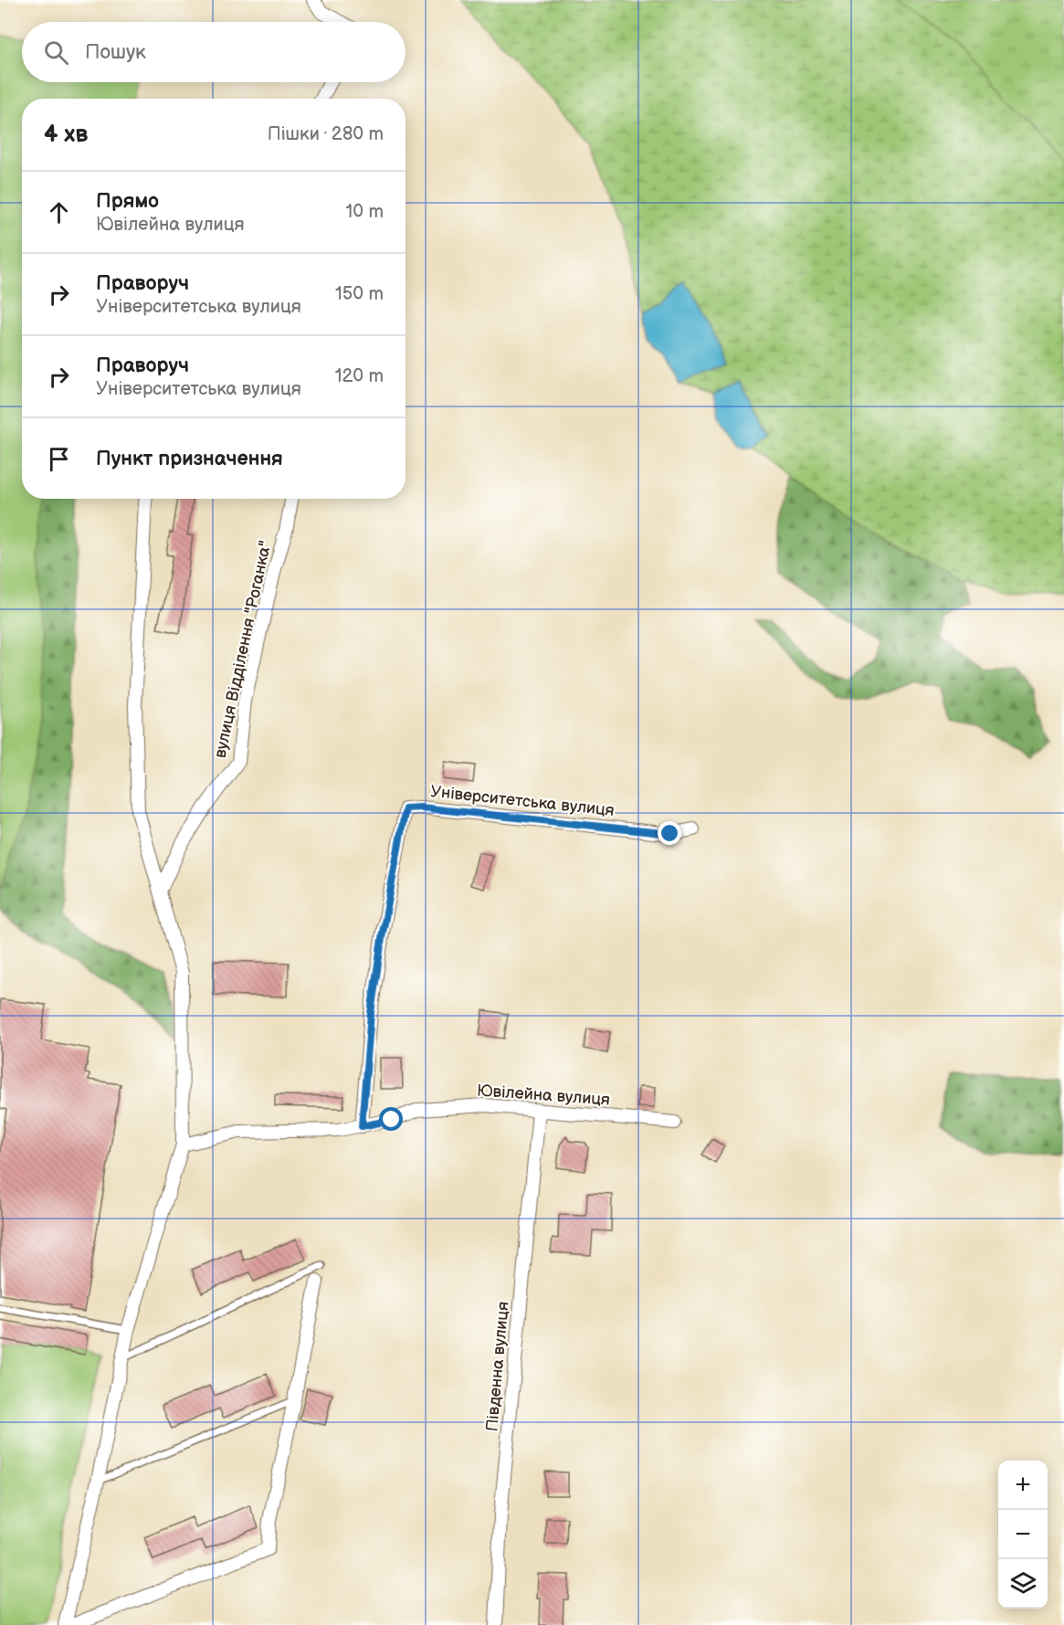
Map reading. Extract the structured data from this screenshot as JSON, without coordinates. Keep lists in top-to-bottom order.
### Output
{
  "streets": {
    "street": [
      "вулиця Відділення \"Роганка\"",
      "Університетська вулиця",
      "Ювілейна вулиця",
      "Південна вулиця"
    ]
  },
  "crossings": [
    ["Університетська вулиця", "Ювілейна вулиця"],
    ["Ювілейна вулиця", "Південна вулиця"]
  ],
  "page": {
    "search": "Пошук",
    "heading": ["4 хв", "Пішки · 280 m"],
    "list": [
      ["Прямо", "Ювілейна вулиця", "10 m"],
      ["Праворуч", "Університетська вулиця", "150 m"],
      ["Праворуч", "Університетська вулиця", "120 m"],
      "Пункт призначення"
    ],
    "map_buttons": ["+", "−"]
  }
}
